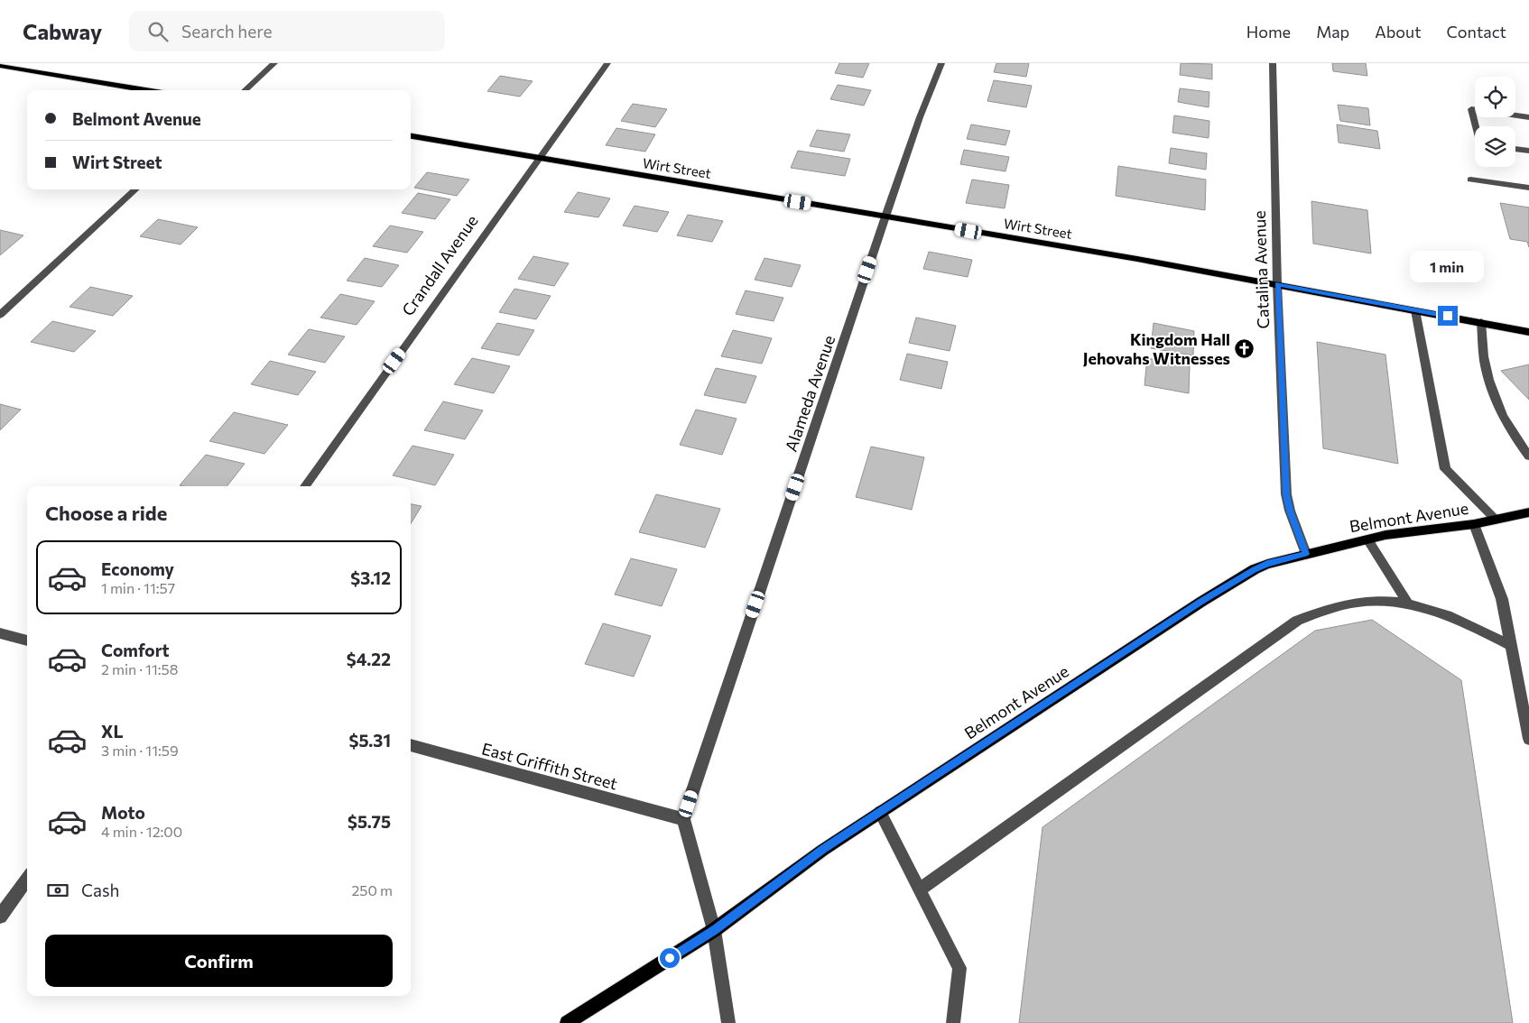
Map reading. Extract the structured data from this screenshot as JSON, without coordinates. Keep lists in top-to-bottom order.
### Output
{
  "streets": {
    "main road": ["Wirt Street", "Belmont Avenue"],
    "street": [
      "Crandall Avenue",
      "Catalina Avenue",
      "Alameda Avenue",
      "East Griffith Street"
    ]
  },
  "crossings": [
    ["Wirt Street", "Crandall Avenue"],
    ["Wirt Street", "Catalina Avenue"],
    ["Wirt Street", "Alameda Avenue"],
    ["Catalina Avenue", "Belmont Avenue"],
    ["Alameda Avenue", "East Griffith Street"]
  ],
  "places": {
    "church": ["Kingdom Hall Jehovahs Witnesses"]
  },
  "page": {
    "header": "Cabway",
    "search": "Search here",
    "nav": [
      "Home",
      "Map",
      "About",
      "Contact"
    ],
    "banner": ["Belmont Avenue", "Wirt Street"],
    "bubble": "1 min",
    "heading": "Choose a ride",
    "list": [
      {
        "name": "Economy",
        "note": "1 min · 11:57",
        "value": "$3.12"
      },
      {
        "name": "Comfort",
        "note": "2 min · 11:58",
        "value": "$4.22"
      },
      {
        "name": "XL",
        "note": "3 min · 11:59",
        "value": "$5.31"
      },
      {
        "name": "Moto",
        "note": "4 min · 12:00",
        "value": "$5.75"
      }
    ],
    "pay": ["Cash", "250 m"],
    "buttons": "Confirm"
  }
}
